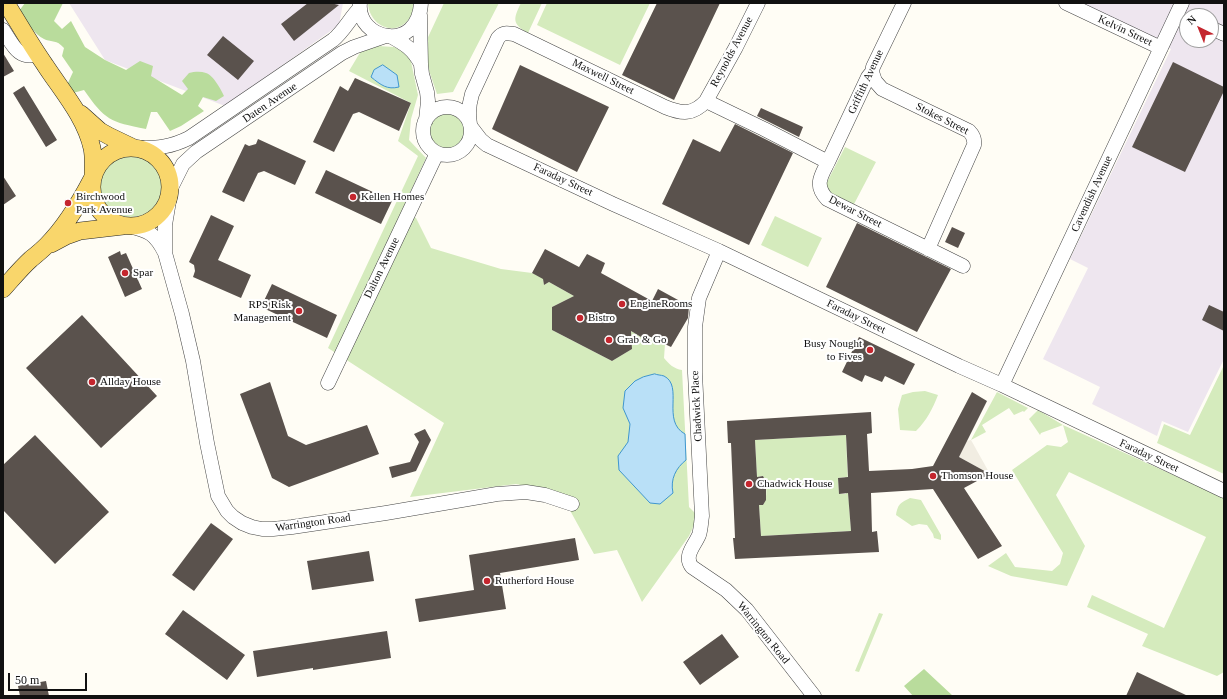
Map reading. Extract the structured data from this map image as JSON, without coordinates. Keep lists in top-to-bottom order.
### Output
{
  "streets": {
    "street": [
      "Kelvin Street",
      "Reynolds Avenue",
      "Maxwell Street",
      "Griffith Avenue",
      "Daten Avenue",
      "Stokes Street",
      "Faraday Street",
      "Cavendish Avenue",
      "Dewar Street",
      "Dalton Avenue",
      "Chadwick Place",
      "Warrington Road"
    ]
  },
  "crossings": [
    ["Kelvin Street", "Cavendish Avenue"],
    ["Reynolds Avenue", "Maxwell Street"],
    ["Maxwell Street", "Faraday Street"],
    ["Maxwell Street", "Dalton Avenue"],
    ["Griffith Avenue", "Stokes Street"],
    ["Griffith Avenue", "Dewar Street"],
    ["Daten Avenue", "Warrington Road"],
    ["Stokes Street", "Dewar Street"],
    ["Faraday Street", "Cavendish Avenue"],
    ["Faraday Street", "Dalton Avenue"],
    ["Faraday Street", "Chadwick Place"],
    ["Chadwick Place", "Warrington Road"]
  ],
  "places": [
    "Kellen Homes",
    "Birchwood Park Avenue",
    "Spar",
    "EngineRooms",
    "RPS Risk Management",
    "Bistro",
    "Grab & Go",
    "Busy Nought to Fives",
    "Allday House",
    "Thomson House",
    "Chadwick House",
    "Rutherford House"
  ],
  "scale_bar": "50 m",
  "north": "top left"
}
